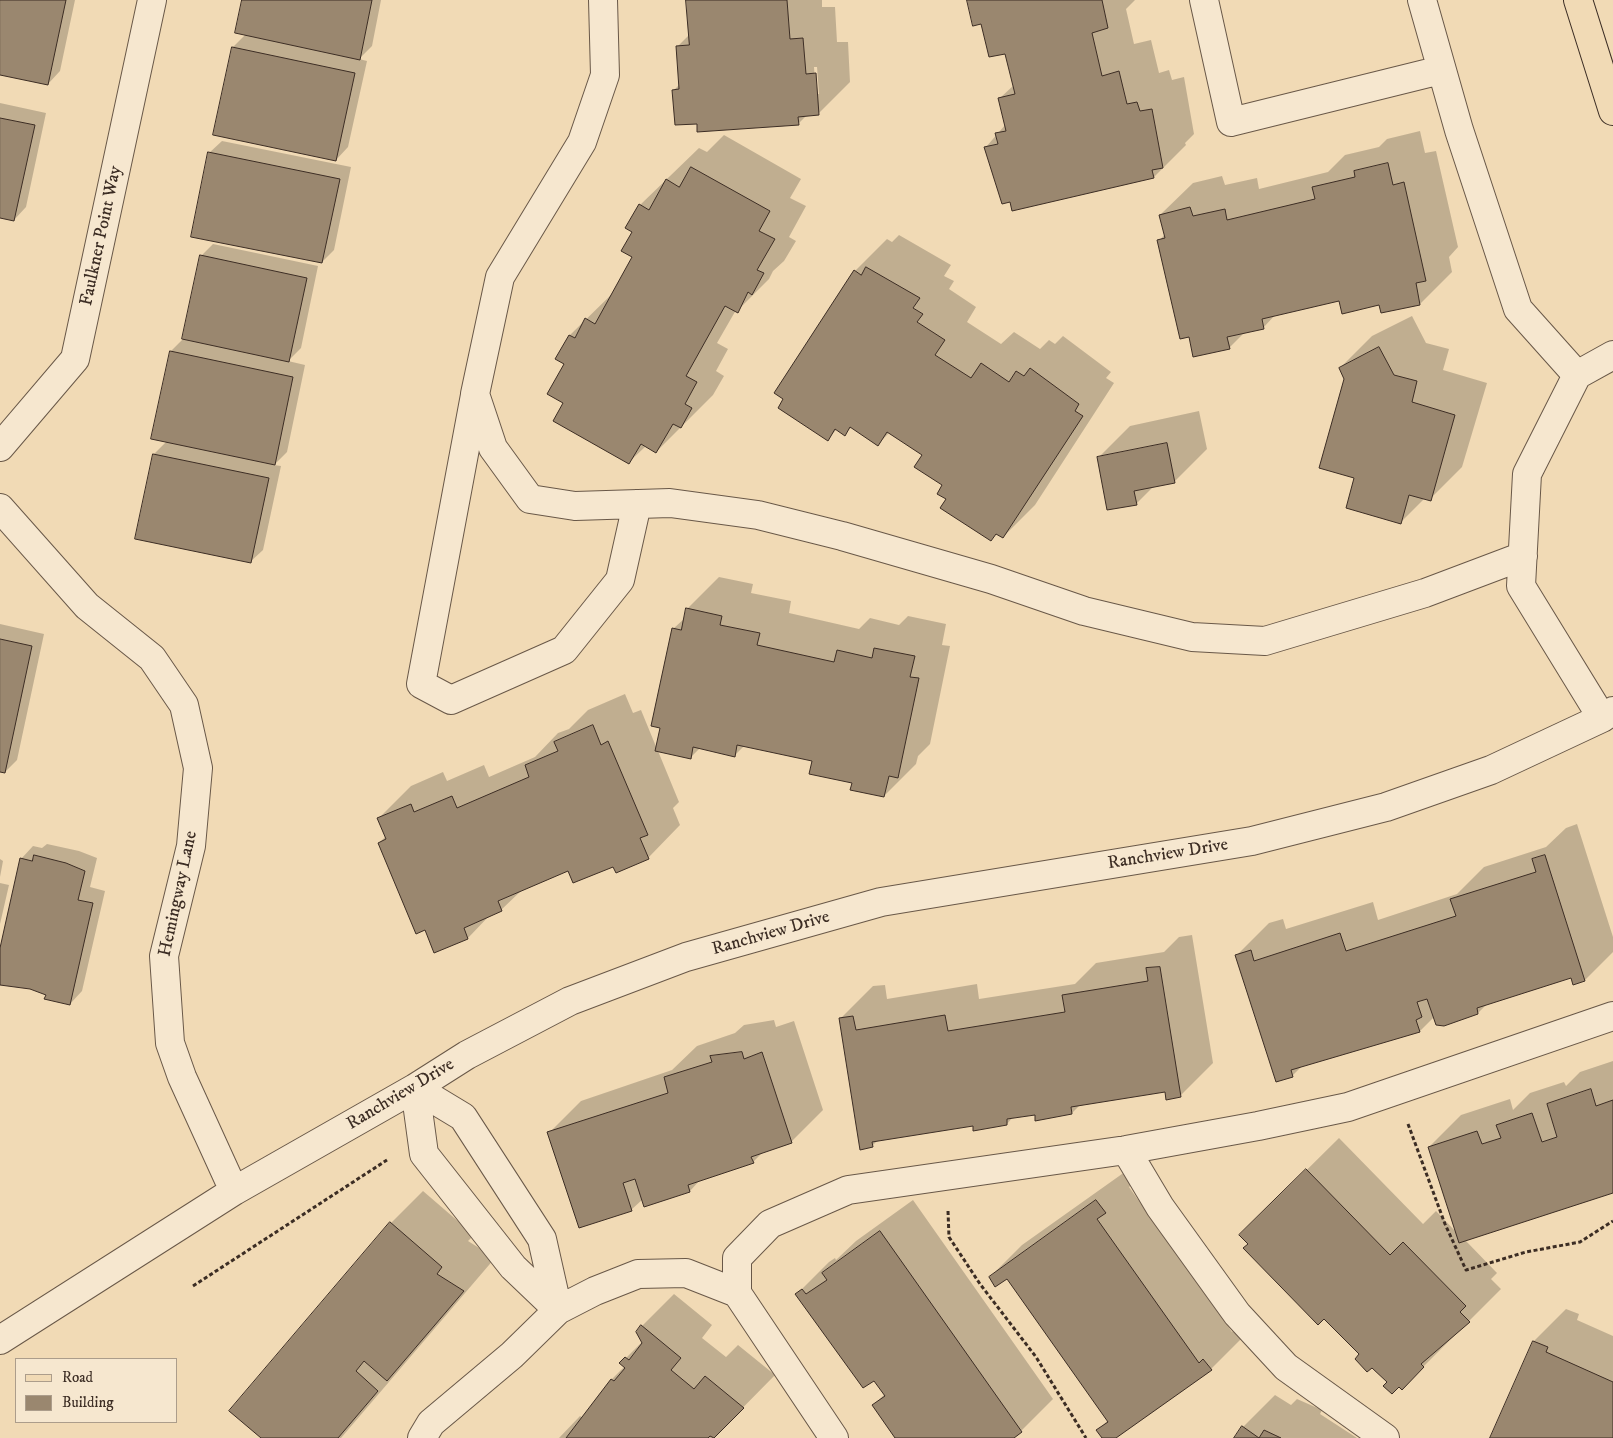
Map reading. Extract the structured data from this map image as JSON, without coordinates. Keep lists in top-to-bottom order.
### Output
{
  "streets": {
    "street": ["Faulkner Point Way", "Ranchview Drive", "Hemingway Lane"]
  },
  "crossings": [
    ["Ranchview Drive", "Hemingway Lane"]
  ],
  "legend": ["Road", "Building"]
}
